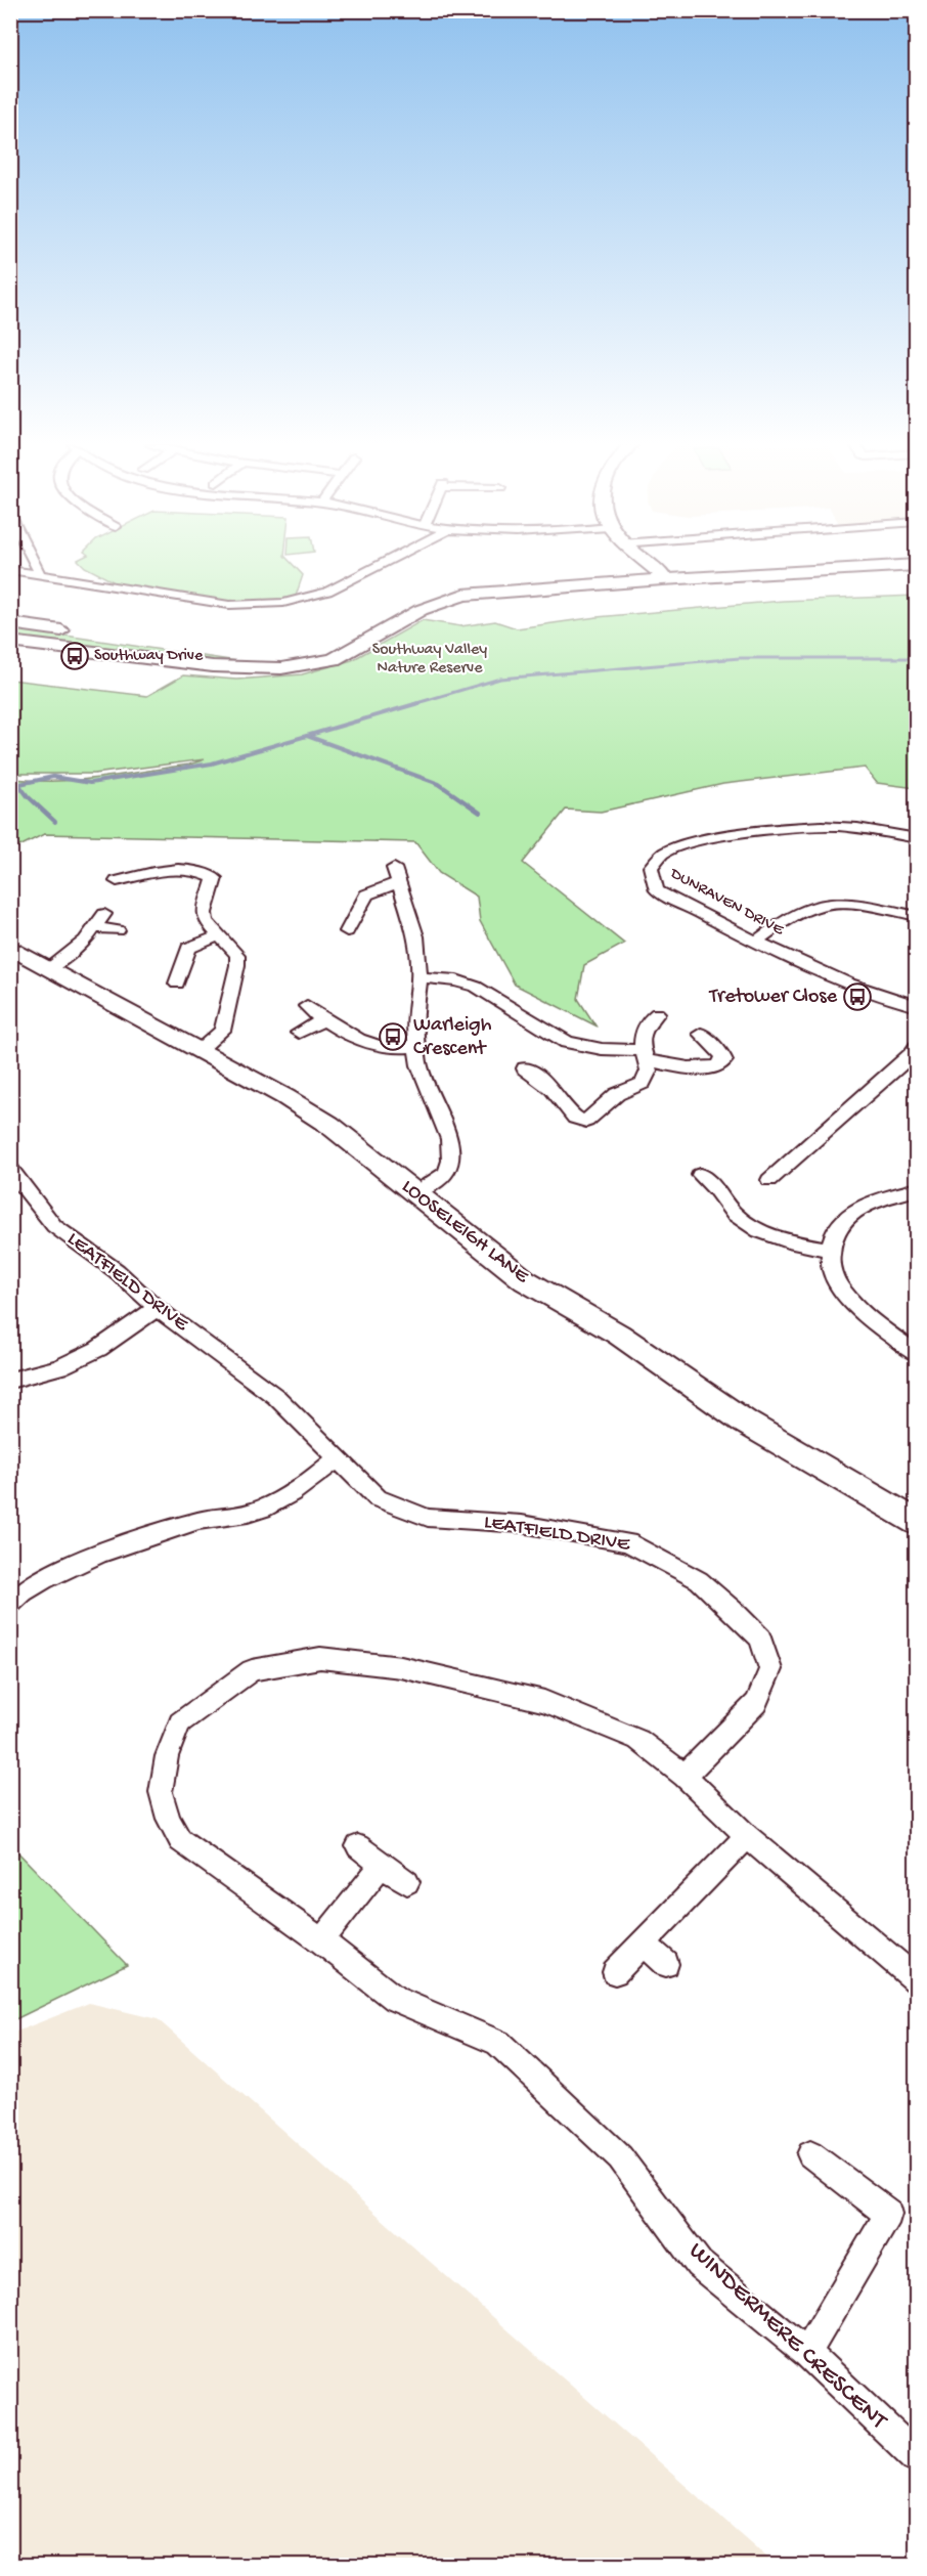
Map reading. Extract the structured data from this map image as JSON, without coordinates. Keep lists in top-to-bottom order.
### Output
{
  "streets": {
    "street": [
      "DUNRAVEN DRIVE",
      "LOOSELEIGH LANE",
      "LEATFIELD DRIVE",
      "WINDERMERE CRESCENT"
    ]
  },
  "crossings": [
    ["LEATFIELD DRIVE", "WINDERMERE CRESCENT"]
  ],
  "parks": ["Southway Valley Nature Reserve"],
  "places": {
    "bus stop": ["Southway Drive", "Tretower Close", "Warleigh Crescent"]
  }
}
